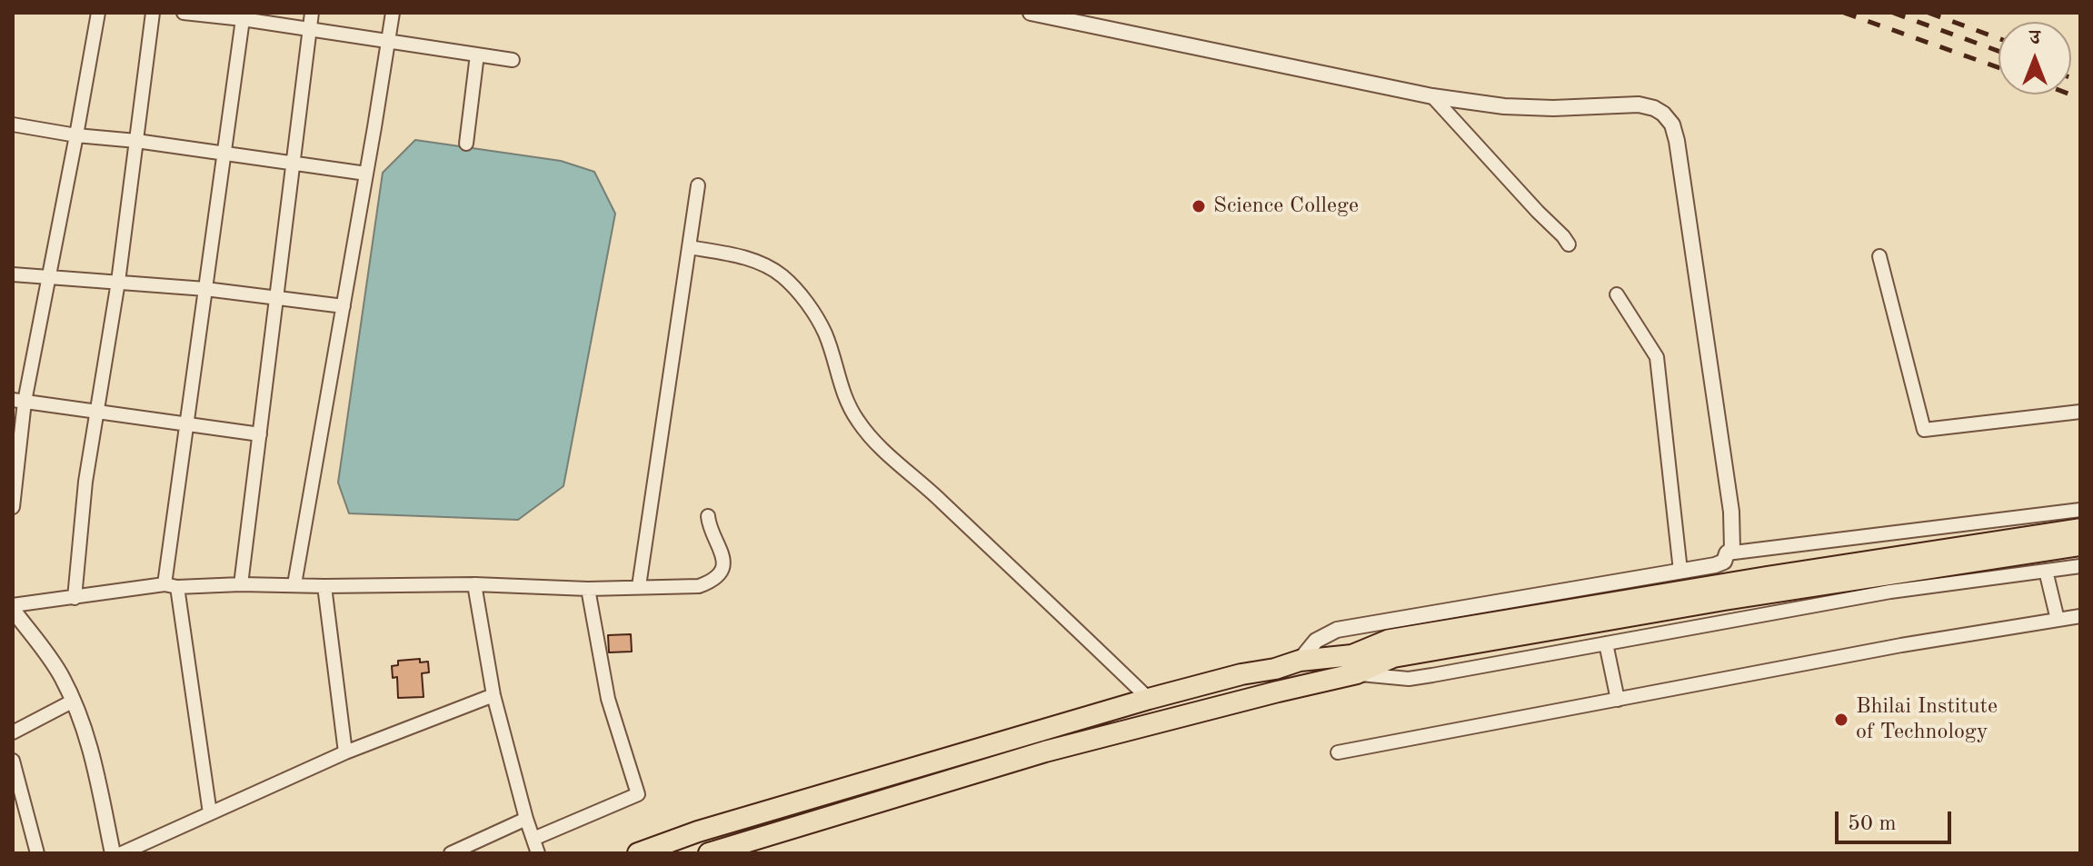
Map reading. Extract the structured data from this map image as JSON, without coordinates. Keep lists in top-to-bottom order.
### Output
{
  "places": ["Science College", "Bhilai Institute of Technology"],
  "scale_bar": "50 m",
  "north": "top"
}
